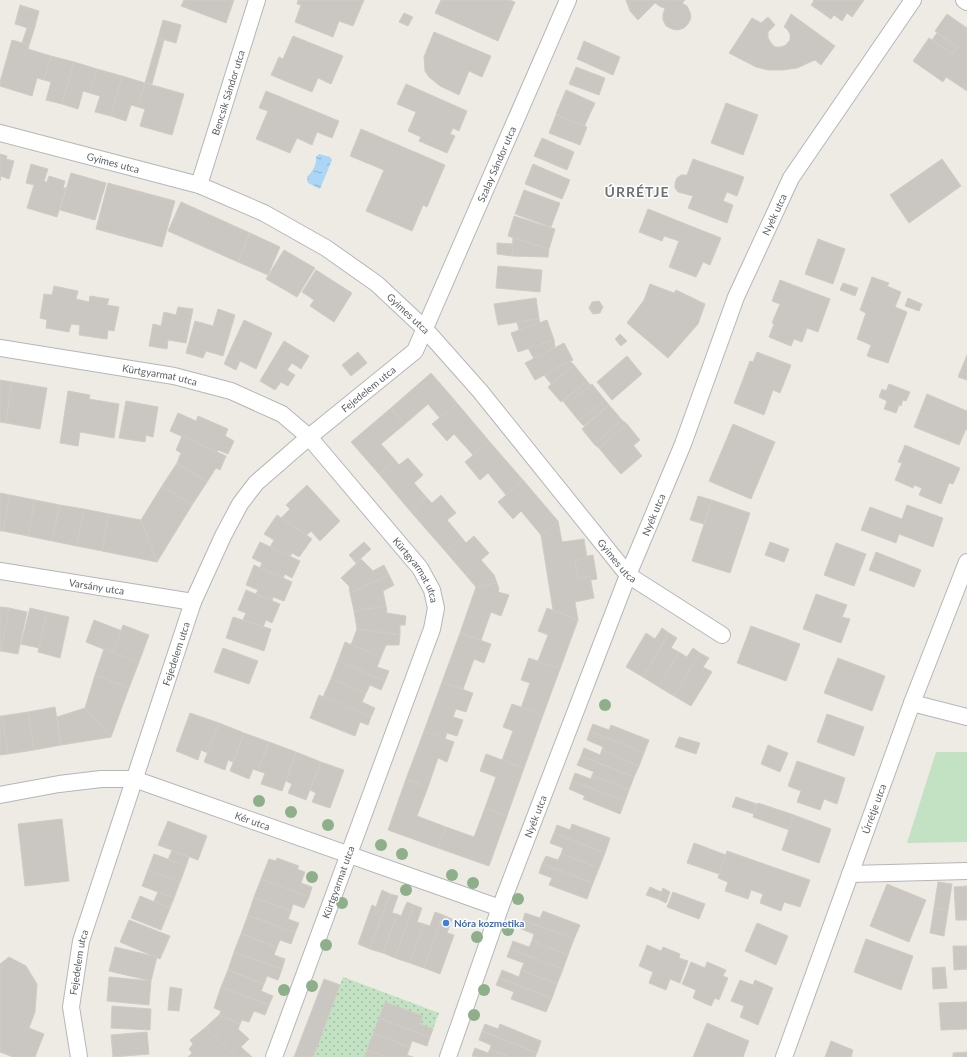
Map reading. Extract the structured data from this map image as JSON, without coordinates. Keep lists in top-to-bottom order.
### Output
{
  "streets": {
    "street": [
      "Bencsik Sándor utca",
      "Gyimes utca",
      "Szalay Sándor utca",
      "Nyék utca",
      "Kürtgyarmat utca",
      "Fejedelem utca",
      "Varsány utca",
      "Úrrétje utca",
      "Kér utca"
    ]
  },
  "crossings": [
    ["Bencsik Sándor utca", "Gyimes utca"],
    ["Gyimes utca", "Szalay Sándor utca"],
    ["Gyimes utca", "Nyék utca"],
    ["Gyimes utca", "Fejedelem utca"],
    ["Szalay Sándor utca", "Fejedelem utca"],
    ["Nyék utca", "Kér utca"],
    ["Kürtgyarmat utca", "Fejedelem utca"],
    ["Kürtgyarmat utca", "Kér utca"],
    ["Fejedelem utca", "Varsány utca"],
    ["Fejedelem utca", "Kér utca"]
  ],
  "districts": ["ÚRRÉTJE"],
  "places": ["Nóra kozmetika"]
}
